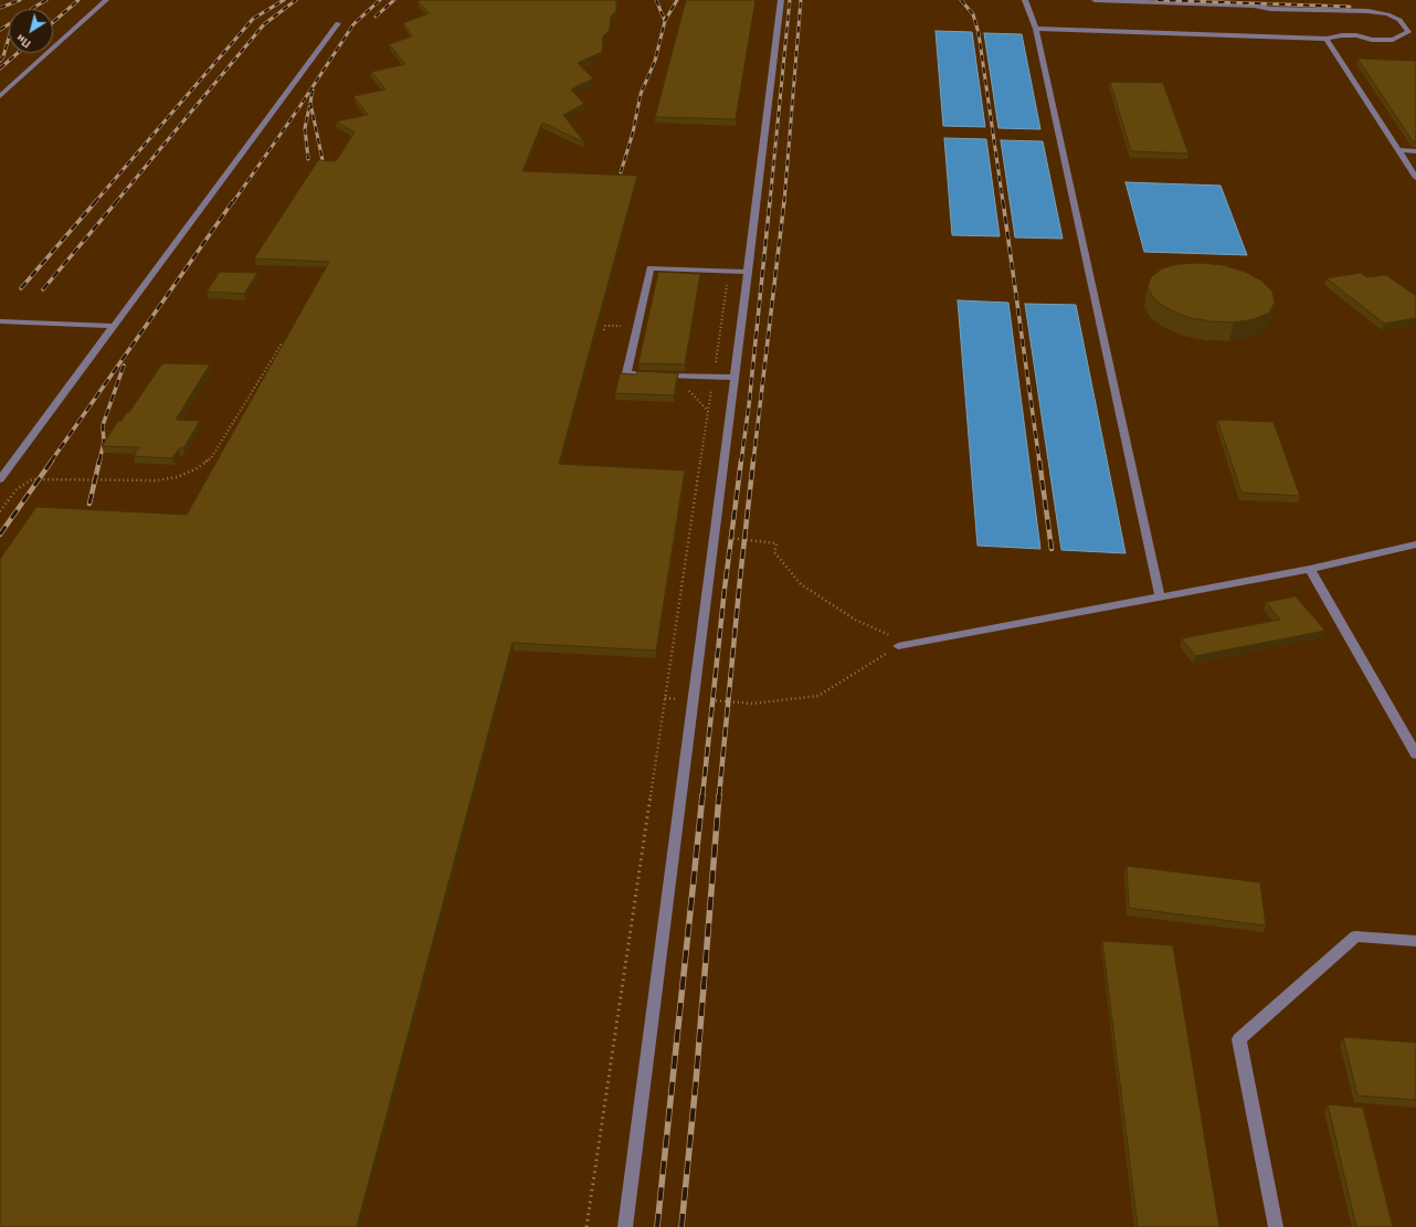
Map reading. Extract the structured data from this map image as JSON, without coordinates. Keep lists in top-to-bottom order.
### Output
{
  "north": "bottom left"
}
